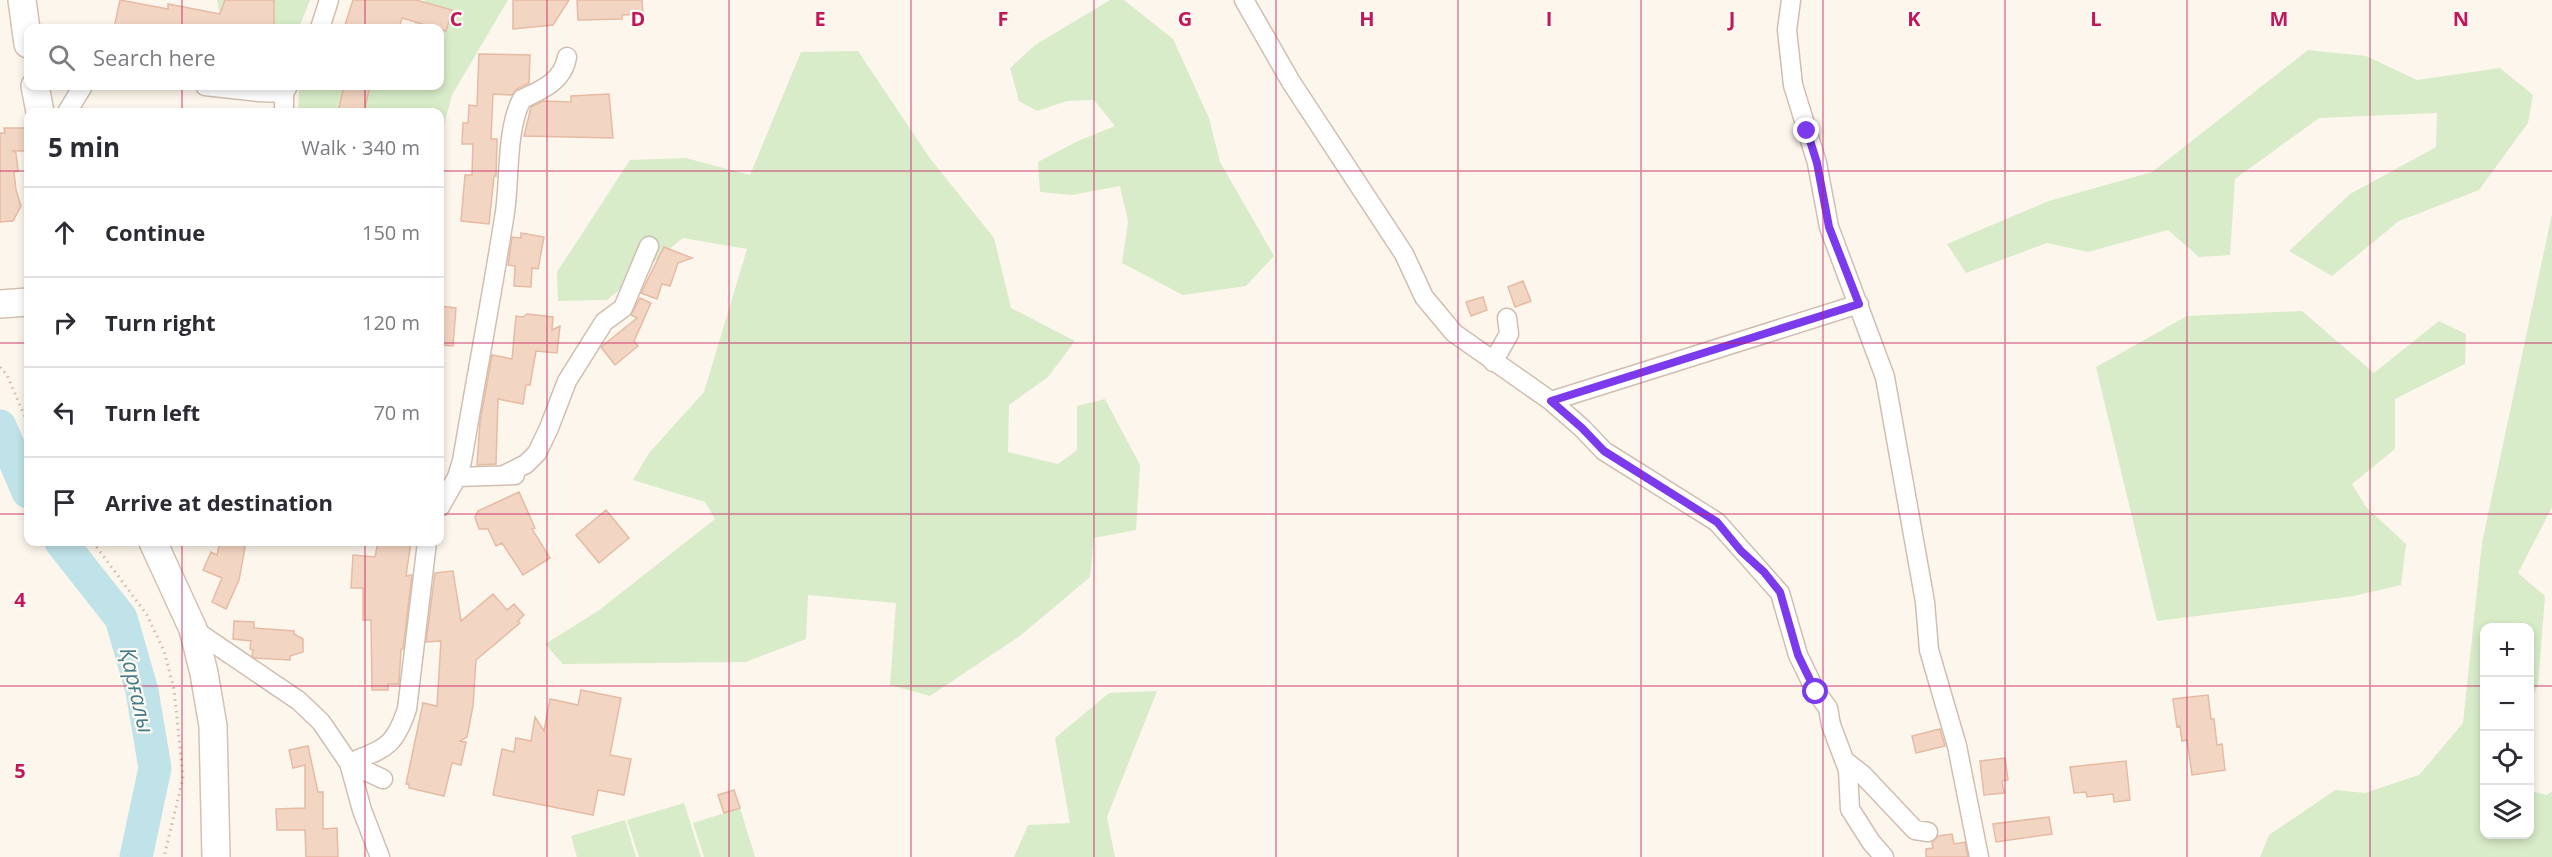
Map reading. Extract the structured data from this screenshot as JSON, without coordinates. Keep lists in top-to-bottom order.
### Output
{
  "water": ["Қарғалы"],
  "page": {
    "search": "Search here",
    "heading": ["5 min", "Walk · 340 m"],
    "list": [
      ["Continue", "150 m"],
      ["Turn right", "120 m"],
      ["Turn left", "70 m"],
      "Arrive at destination"
    ],
    "map_buttons": ["+", "−"]
  },
  "grid": {
    "columns": [
      "C",
      "D",
      "E",
      "F",
      "G",
      "H",
      "I",
      "J",
      "K",
      "L",
      "M",
      "N"
    ],
    "rows": ["4", "5"]
  }
}
